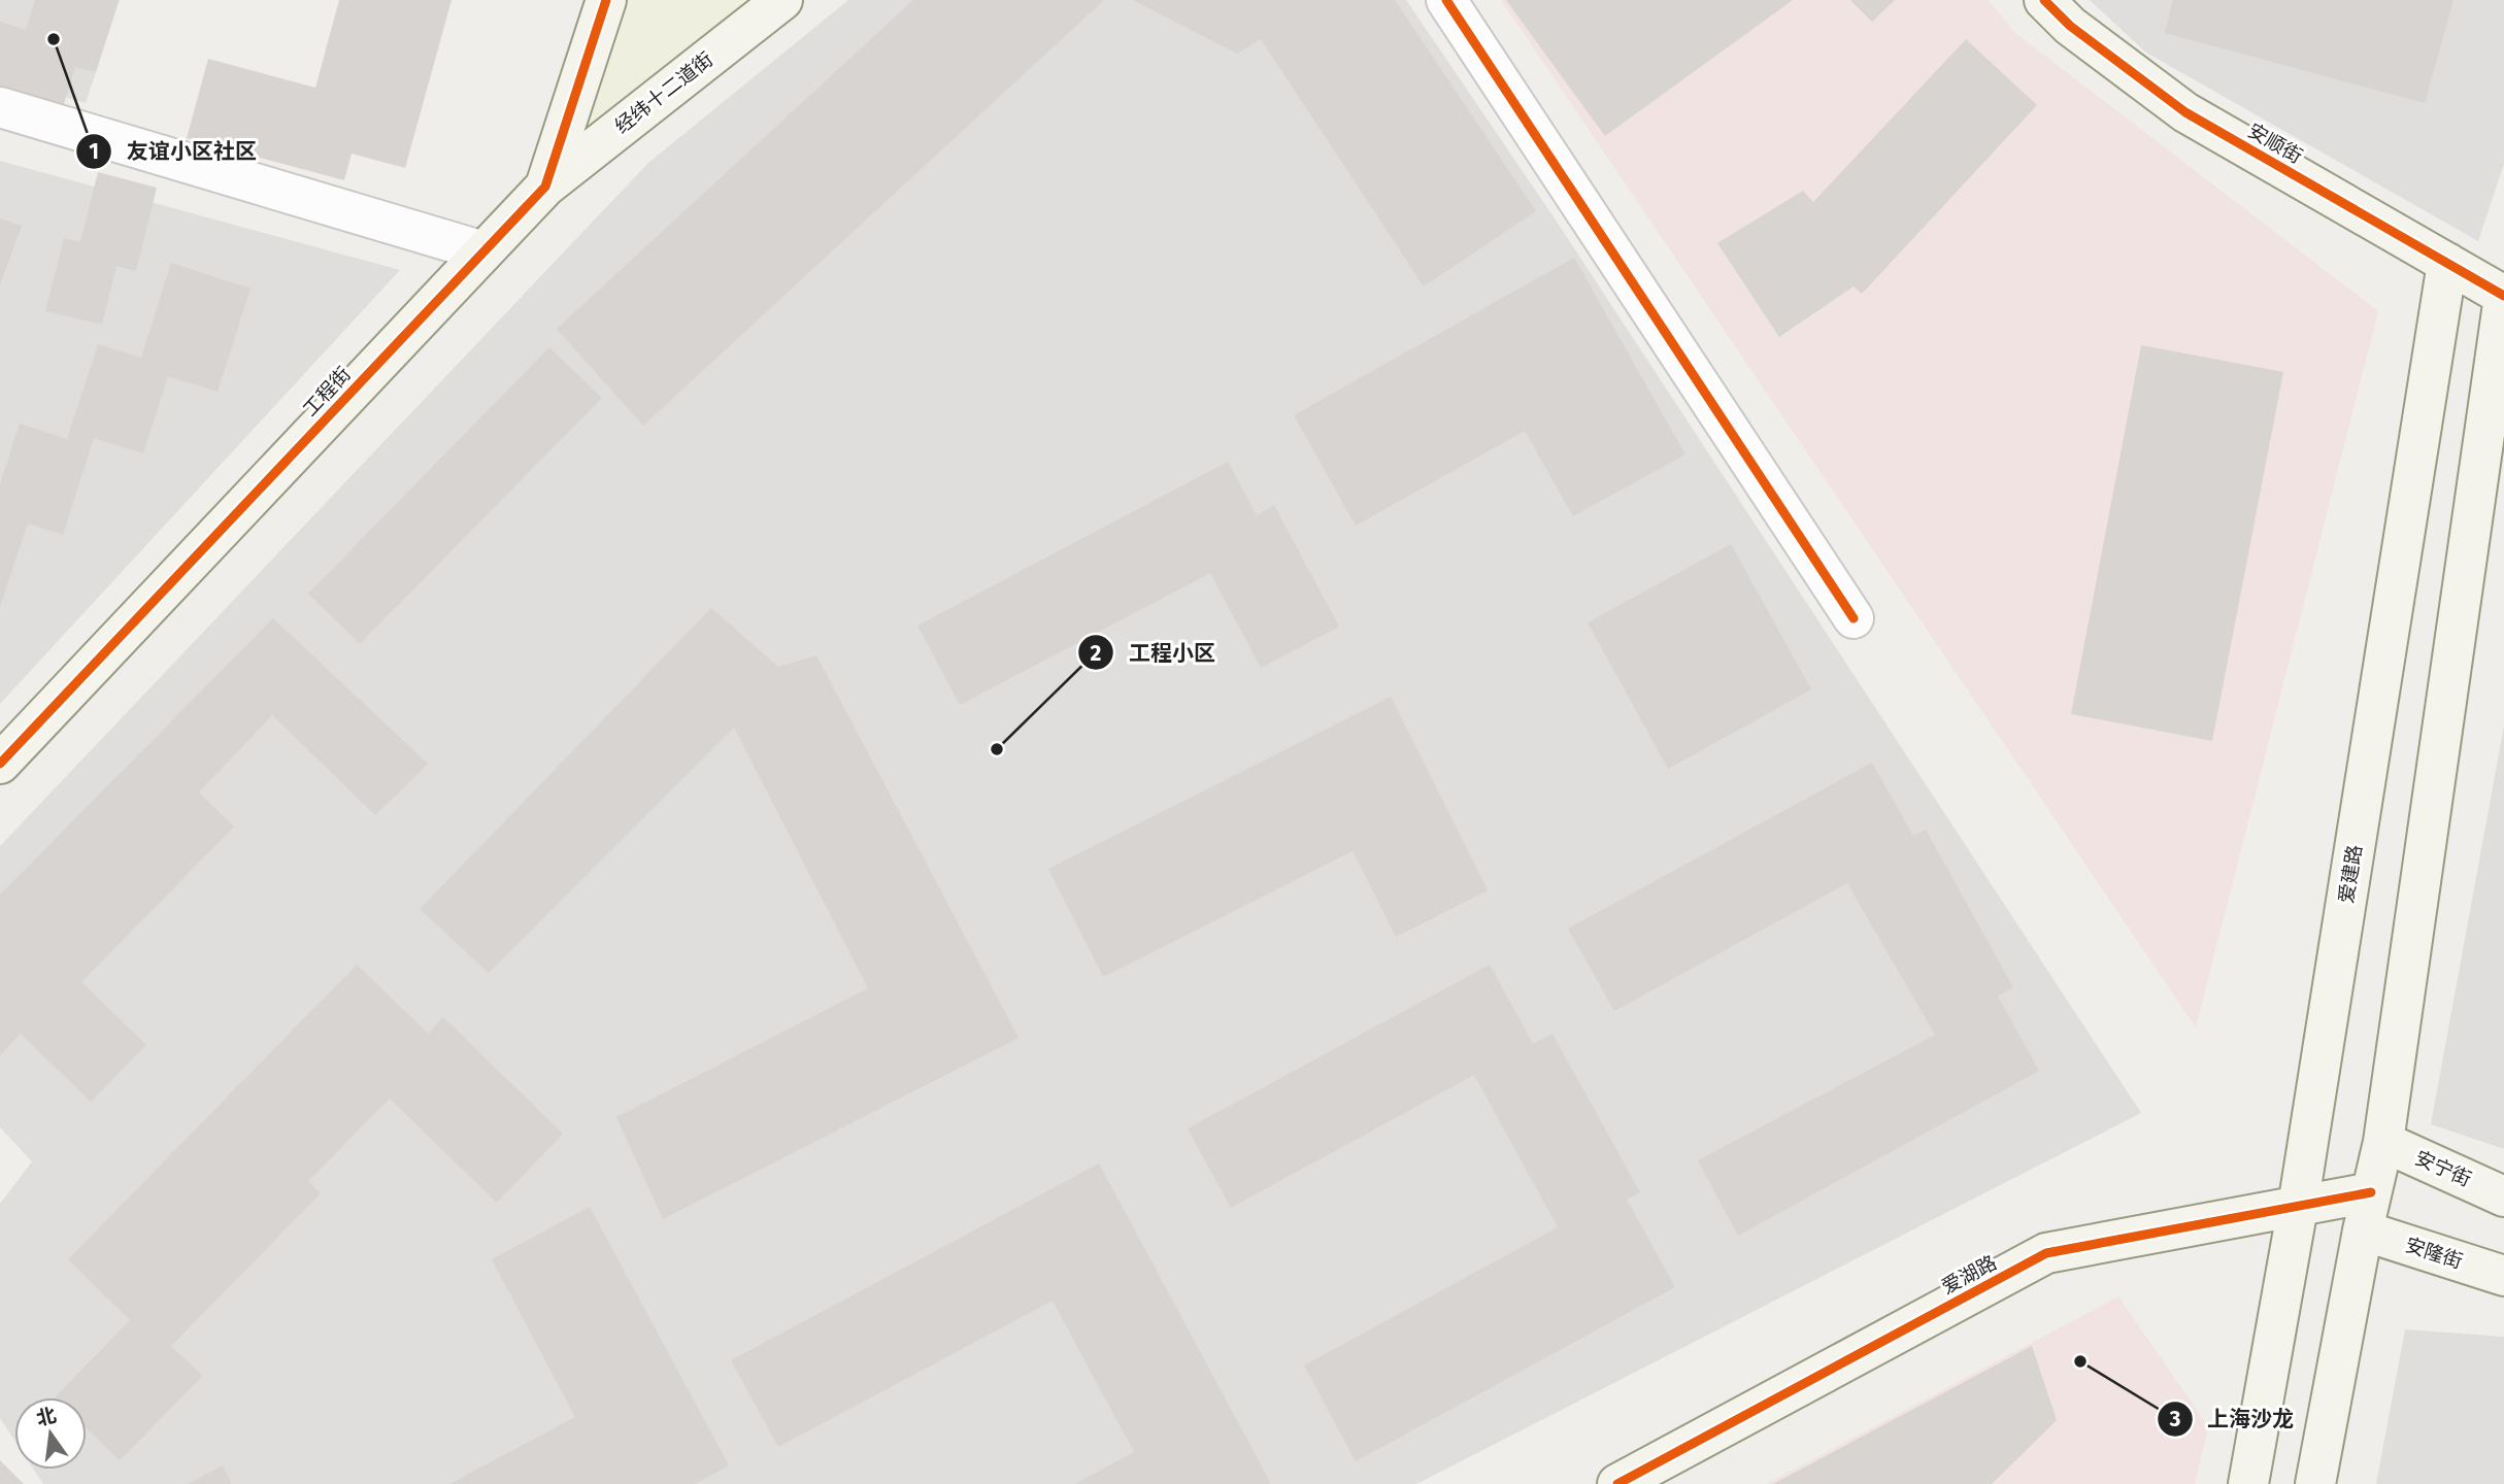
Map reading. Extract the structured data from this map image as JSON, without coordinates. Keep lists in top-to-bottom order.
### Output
{
  "streets": {
    "main road": [
      "经纬十二道街",
      "安顺街",
      "工程街",
      "爱建路",
      "安宁街",
      "安隆街",
      "爱湖路"
    ]
  },
  "crossings": [
    ["经纬十二道街", "工程街"],
    ["安顺街", "爱建路"],
    ["爱建路", "爱湖路"],
    ["安隆街", "爱湖路"]
  ],
  "places": ["友谊小区社区", "工程小区", "上海沙龙"],
  "north": "top"
}
